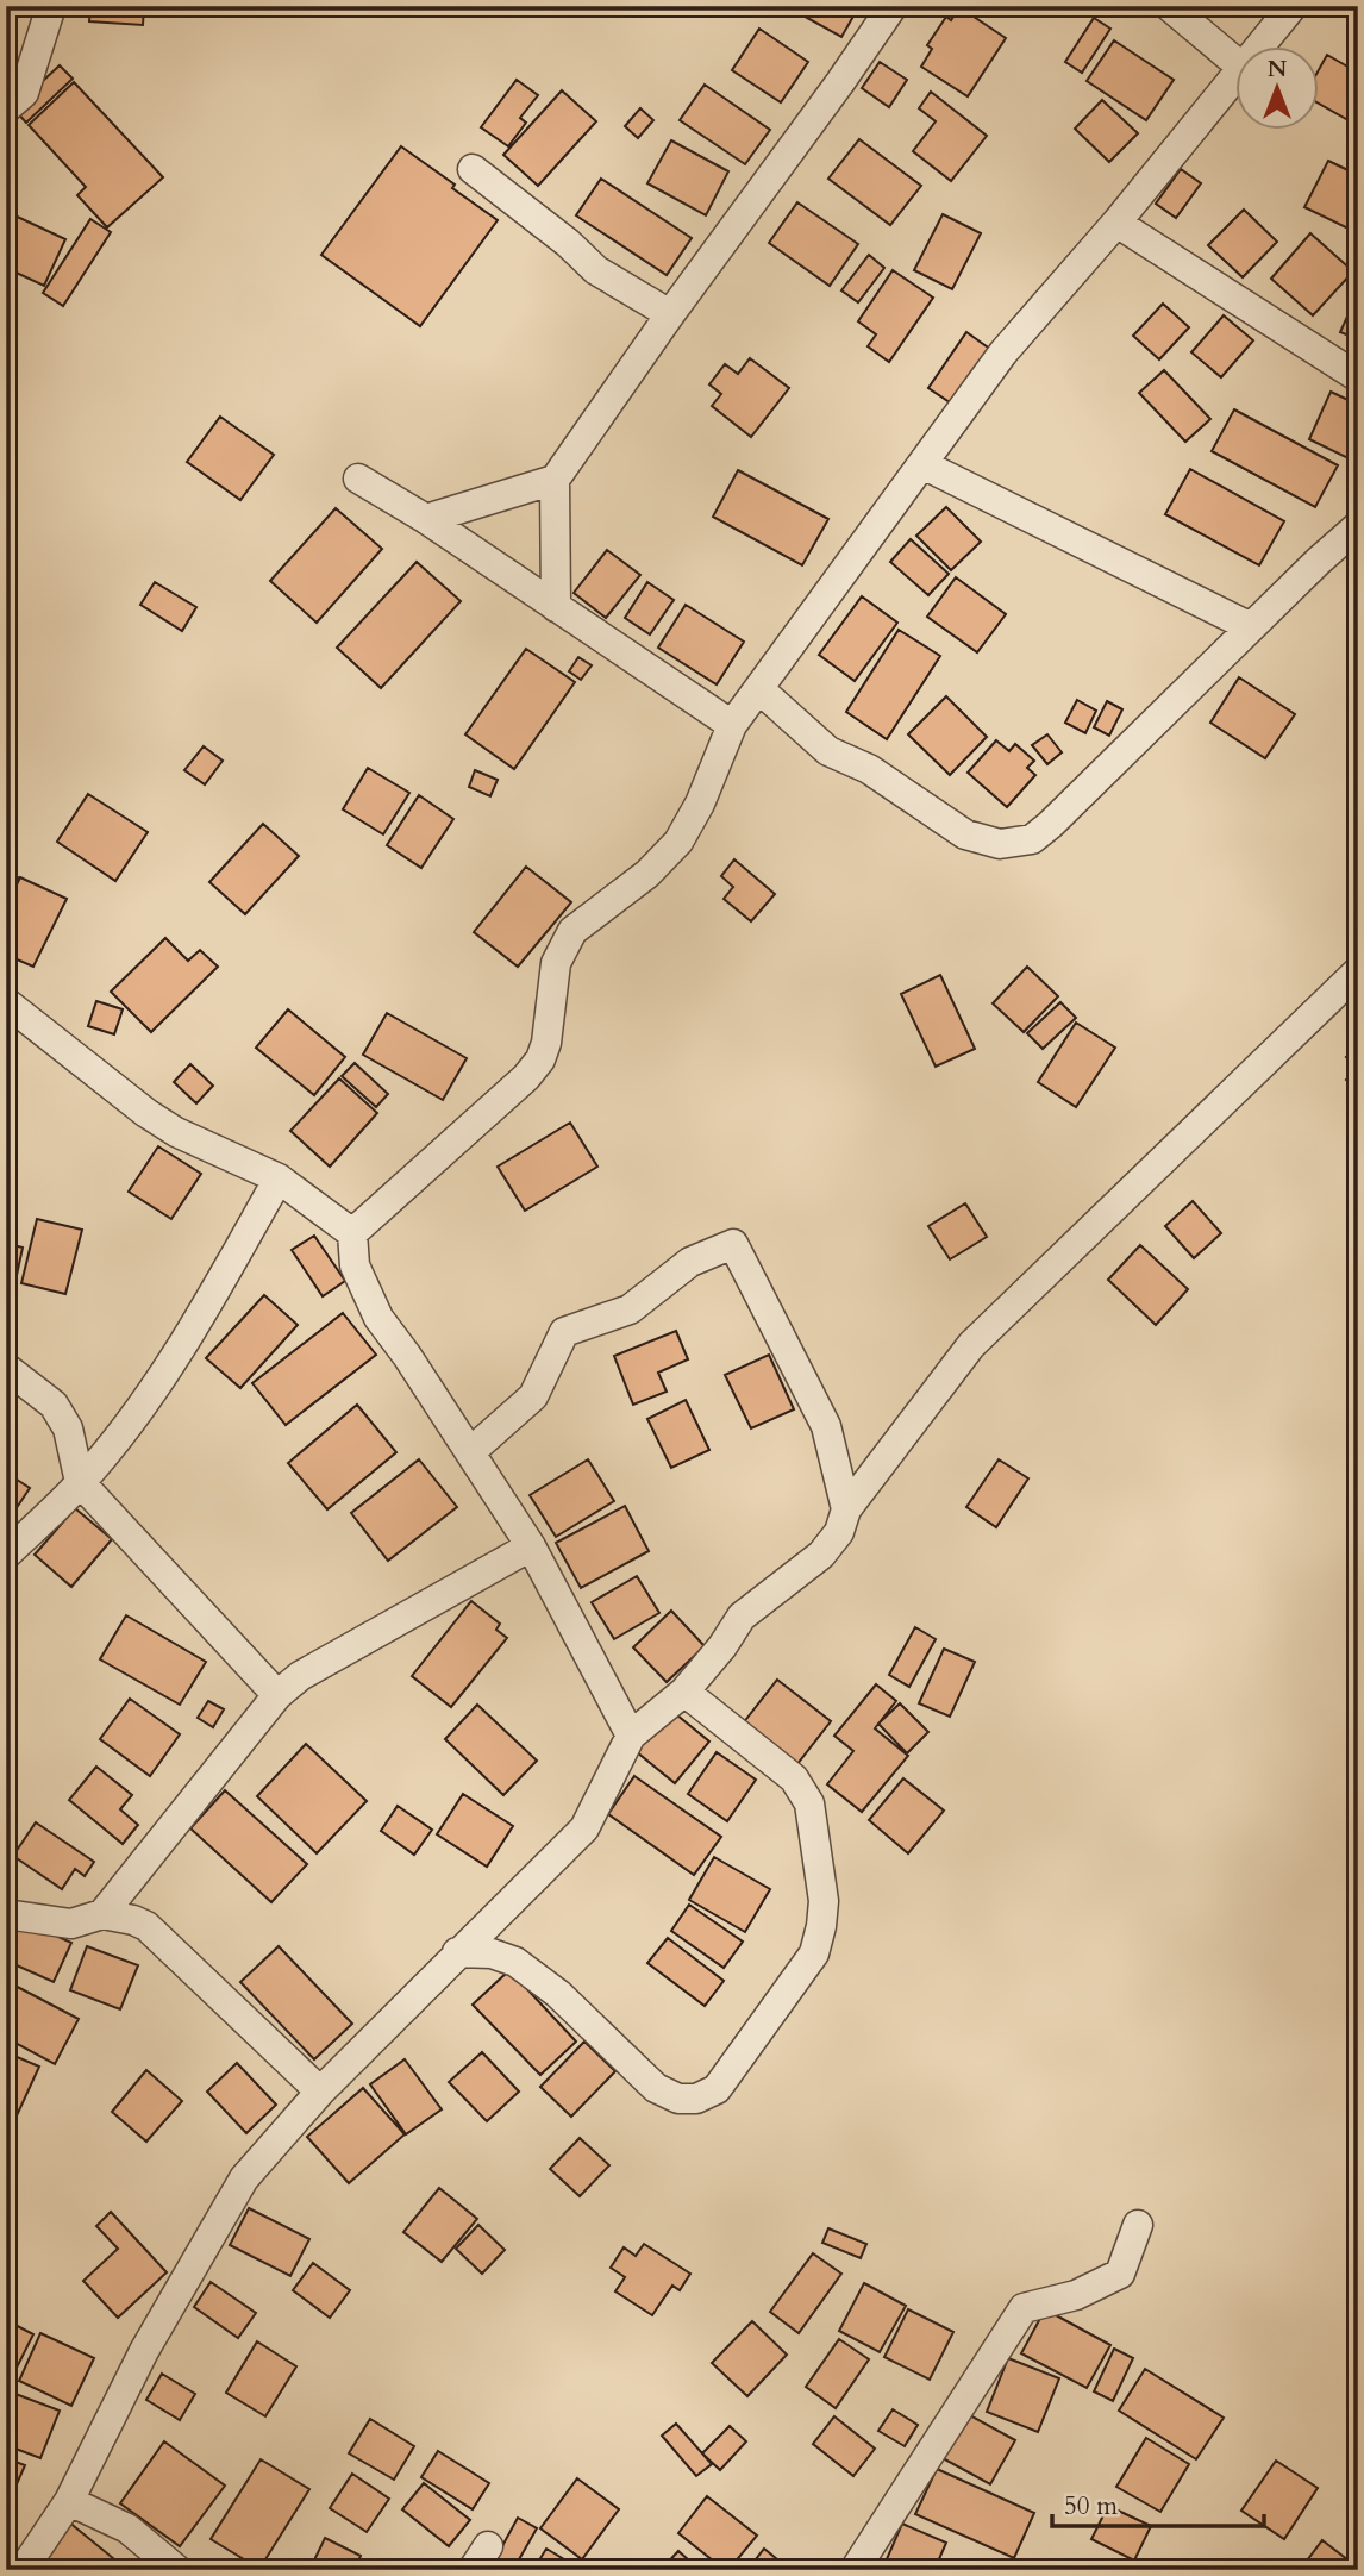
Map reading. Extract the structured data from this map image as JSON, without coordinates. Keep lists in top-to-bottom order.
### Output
{
  "scale_bar": "50 m",
  "north": "top"
}
